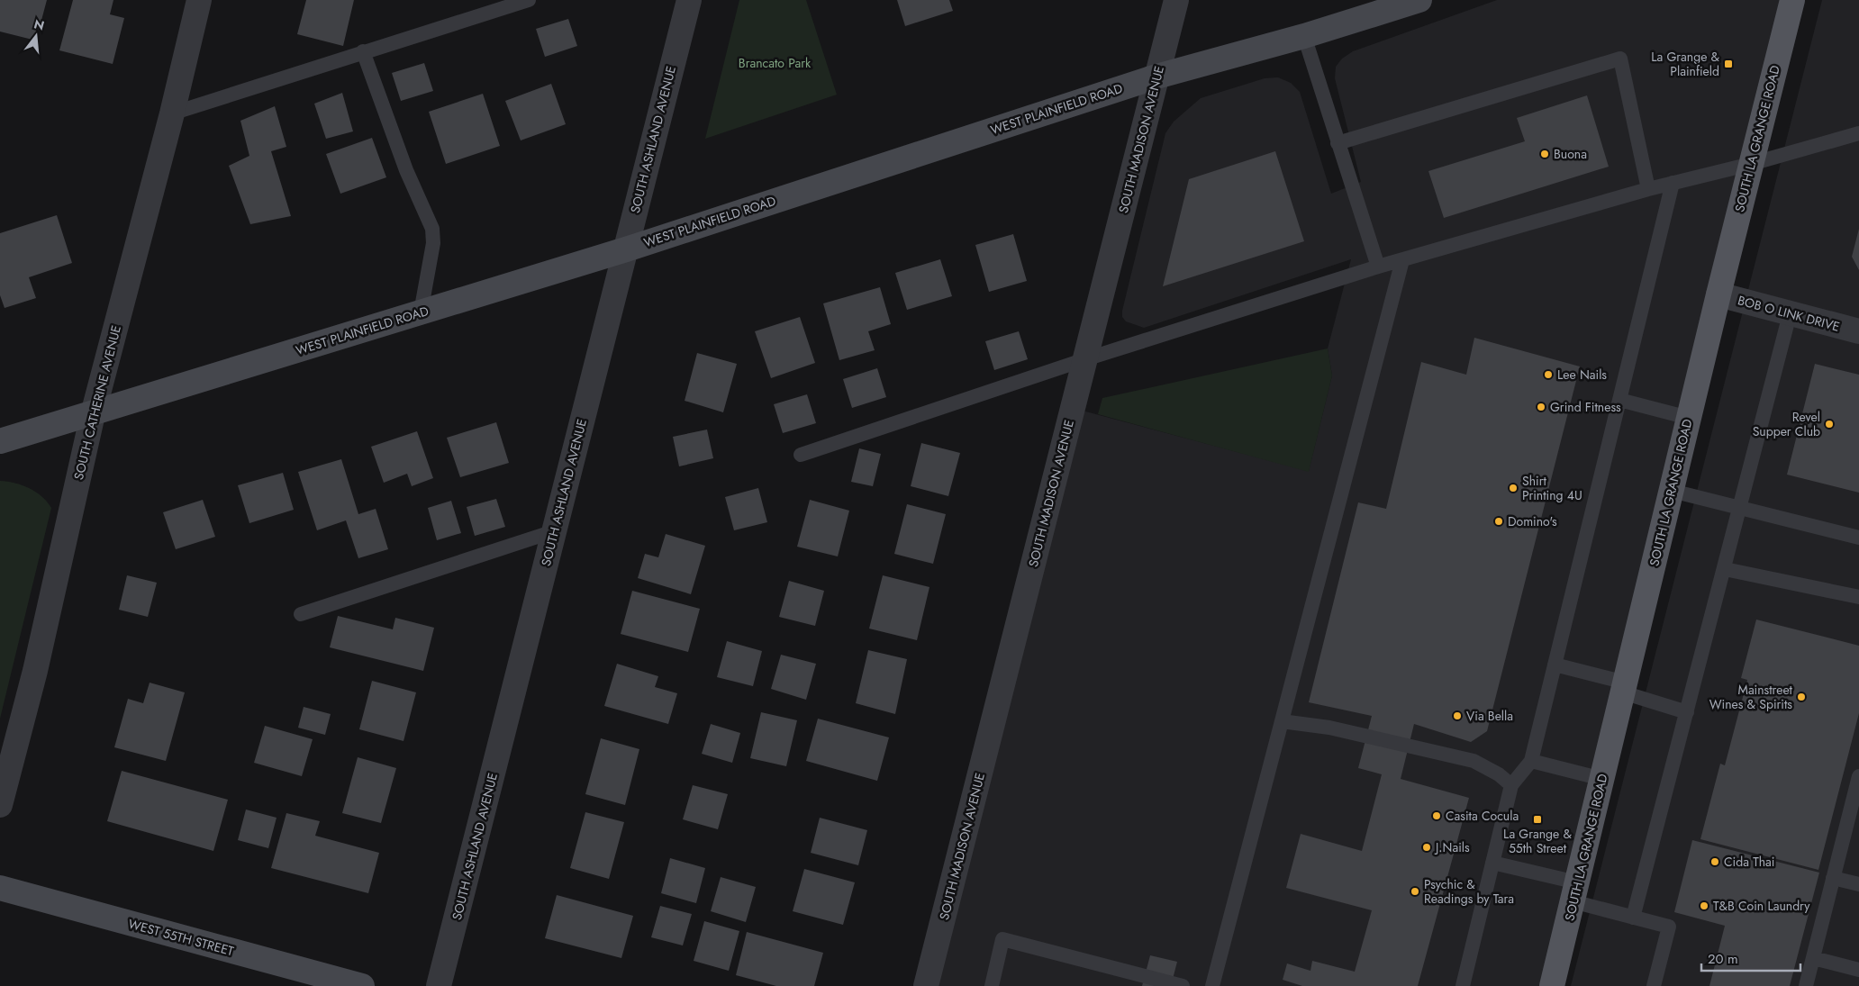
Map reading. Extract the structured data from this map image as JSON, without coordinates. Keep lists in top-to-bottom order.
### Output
{
  "streets": {
    "main road": ["WEST PLAINFIELD ROAD", "SOUTH LA GRANGE ROAD", "WEST 55TH STREET"],
    "street": [
      "SOUTH ASHLAND AVENUE",
      "SOUTH MADISON AVENUE",
      "BOB O LINK DRIVE",
      "SOUTH CATHERINE AVENUE"
    ]
  },
  "crossings": [
    ["WEST PLAINFIELD ROAD", "SOUTH ASHLAND AVENUE"],
    ["WEST PLAINFIELD ROAD", "SOUTH MADISON AVENUE"],
    ["WEST PLAINFIELD ROAD", "SOUTH CATHERINE AVENUE"],
    ["SOUTH LA GRANGE ROAD", "BOB O LINK DRIVE"]
  ],
  "parks": ["Brancato Park"],
  "places": {
    "transit": ["La Grange & Plainfield", "La Grange & 55th Street"],
    "other": [
      "Buona",
      "Lee Nails",
      "Grind Fitness",
      "Revel Supper Club",
      "Shirt Printing 4U",
      "Domino's",
      "Mainstreet Wines & Spirits",
      "Via Bella",
      "Casita Cocula",
      "J.Nails",
      "Cida Thai",
      "Psychic & Readings by Tara",
      "T&B Coin Laundry"
    ]
  },
  "scale_bar": "20 m",
  "north": "top"
}
